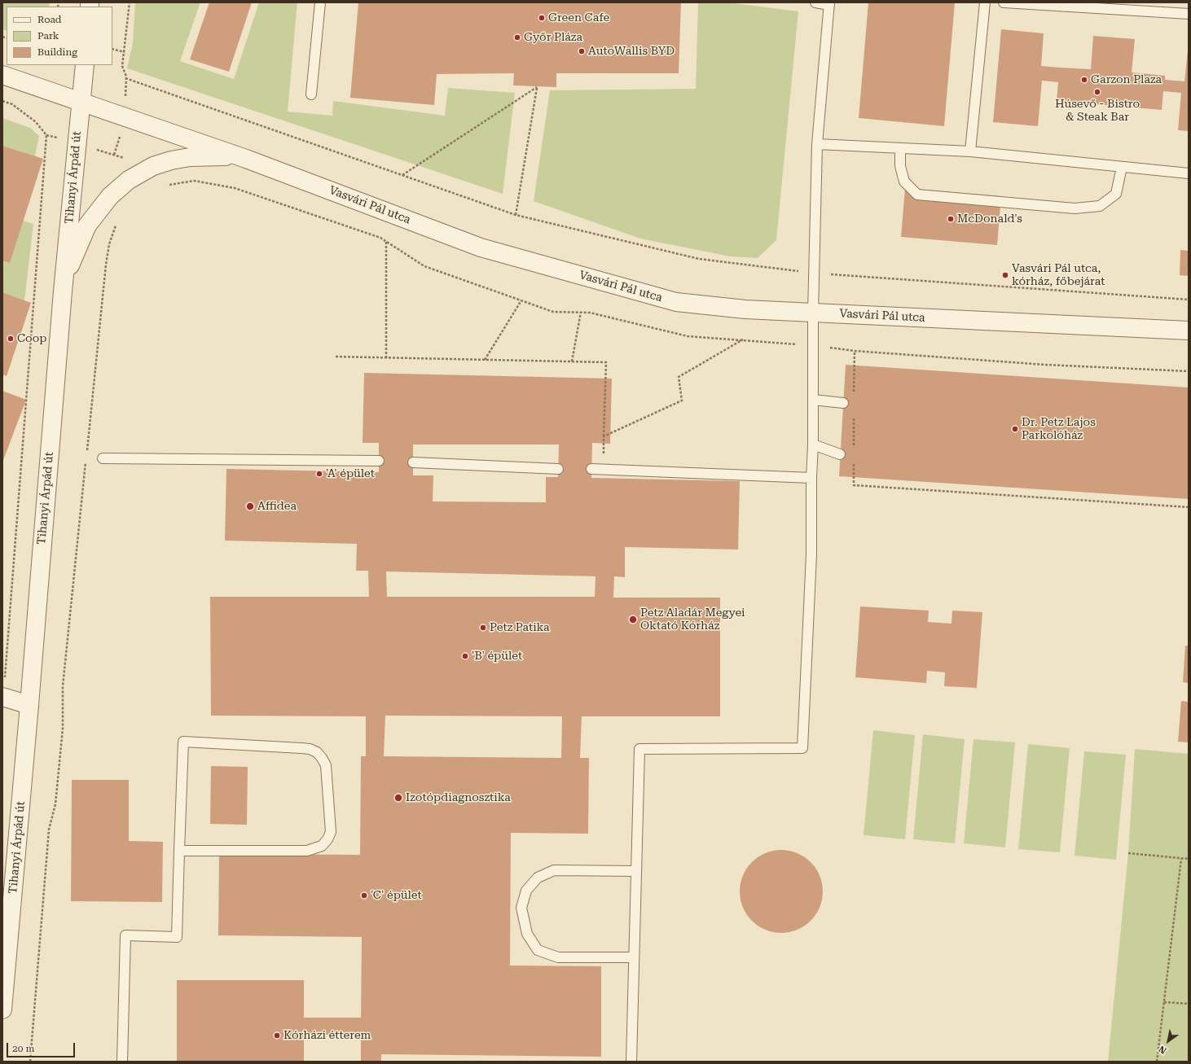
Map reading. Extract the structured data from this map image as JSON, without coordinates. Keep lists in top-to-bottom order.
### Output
{
  "streets": {
    "street": ["Tihanyi Árpád út", "Vasvári Pál utca"]
  },
  "crossings": [
    ["Tihanyi Árpád út", "Vasvári Pál utca"]
  ],
  "places": [
    "Green Cafe",
    "Győr Pláza",
    "AutoWallis BYD",
    "Garzon Plaza",
    "Húsevő - Bistro & Steak Bar",
    "McDonald's",
    "Vasvári Pál utca, kórház, főbejárat",
    "Coop",
    "Dr. Petz Lajos Parkolóház",
    "'A' épület",
    "Affidea",
    "Petz Aladár Megyei Oktató Kórház",
    "Petz Patika",
    "'B' épület",
    "Izotópdiagnosztika",
    "'C' épület",
    "Kórházi étterem"
  ],
  "legend": ["Road", "Park", "Building"],
  "scale_bar": "20 m",
  "north": "bottom left"
}
